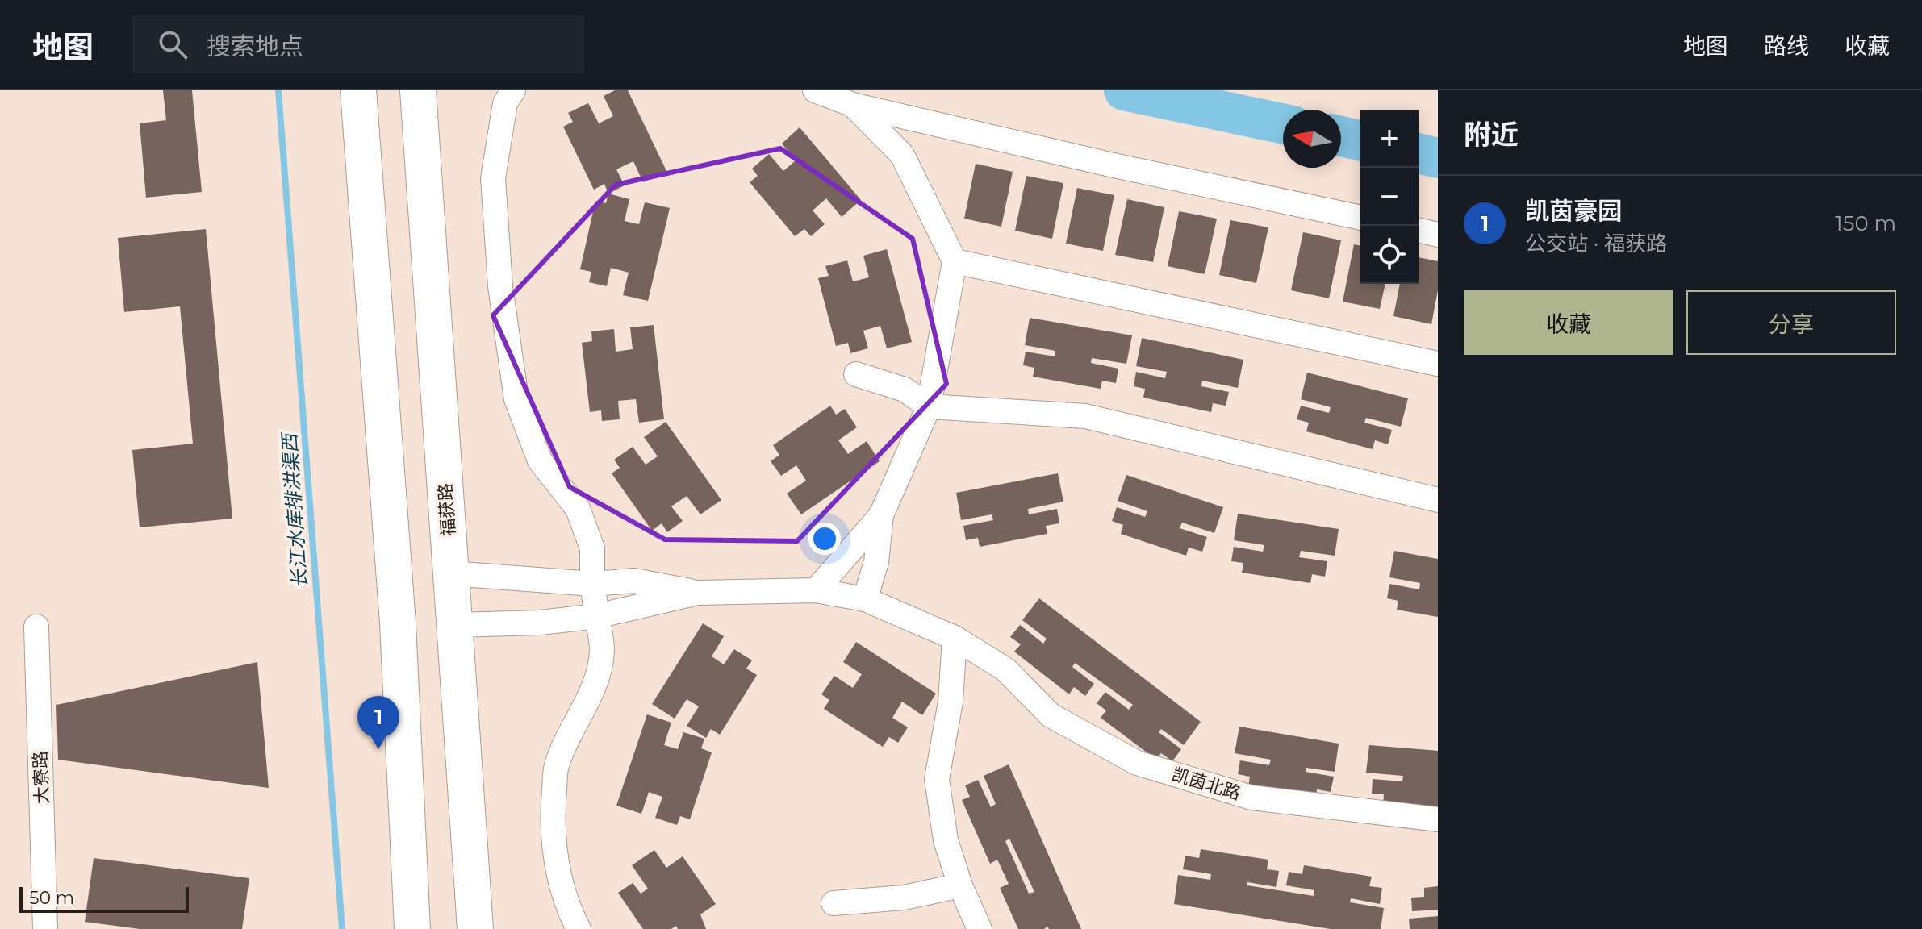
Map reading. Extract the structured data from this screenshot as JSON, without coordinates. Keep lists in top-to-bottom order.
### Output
{
  "streets": {
    "street": ["福获路", "大寮路", "凯茵北路"]
  },
  "water": ["长江水库排洪渠西"],
  "scale_bar": "50 m",
  "north": "left",
  "page": {
    "header": "地图",
    "search": "搜索地点",
    "nav": ["地图", "路线", "收藏"],
    "heading": "附近",
    "map_buttons": ["+", "−"],
    "list": [
      {
        "mark": "1",
        "name": "凯茵豪园",
        "note": "公交站 · 福获路",
        "value": "150 m"
      }
    ],
    "buttons": ["收藏", "分享"],
    "pins": "1",
    "scale": "50 m"
  }
}
